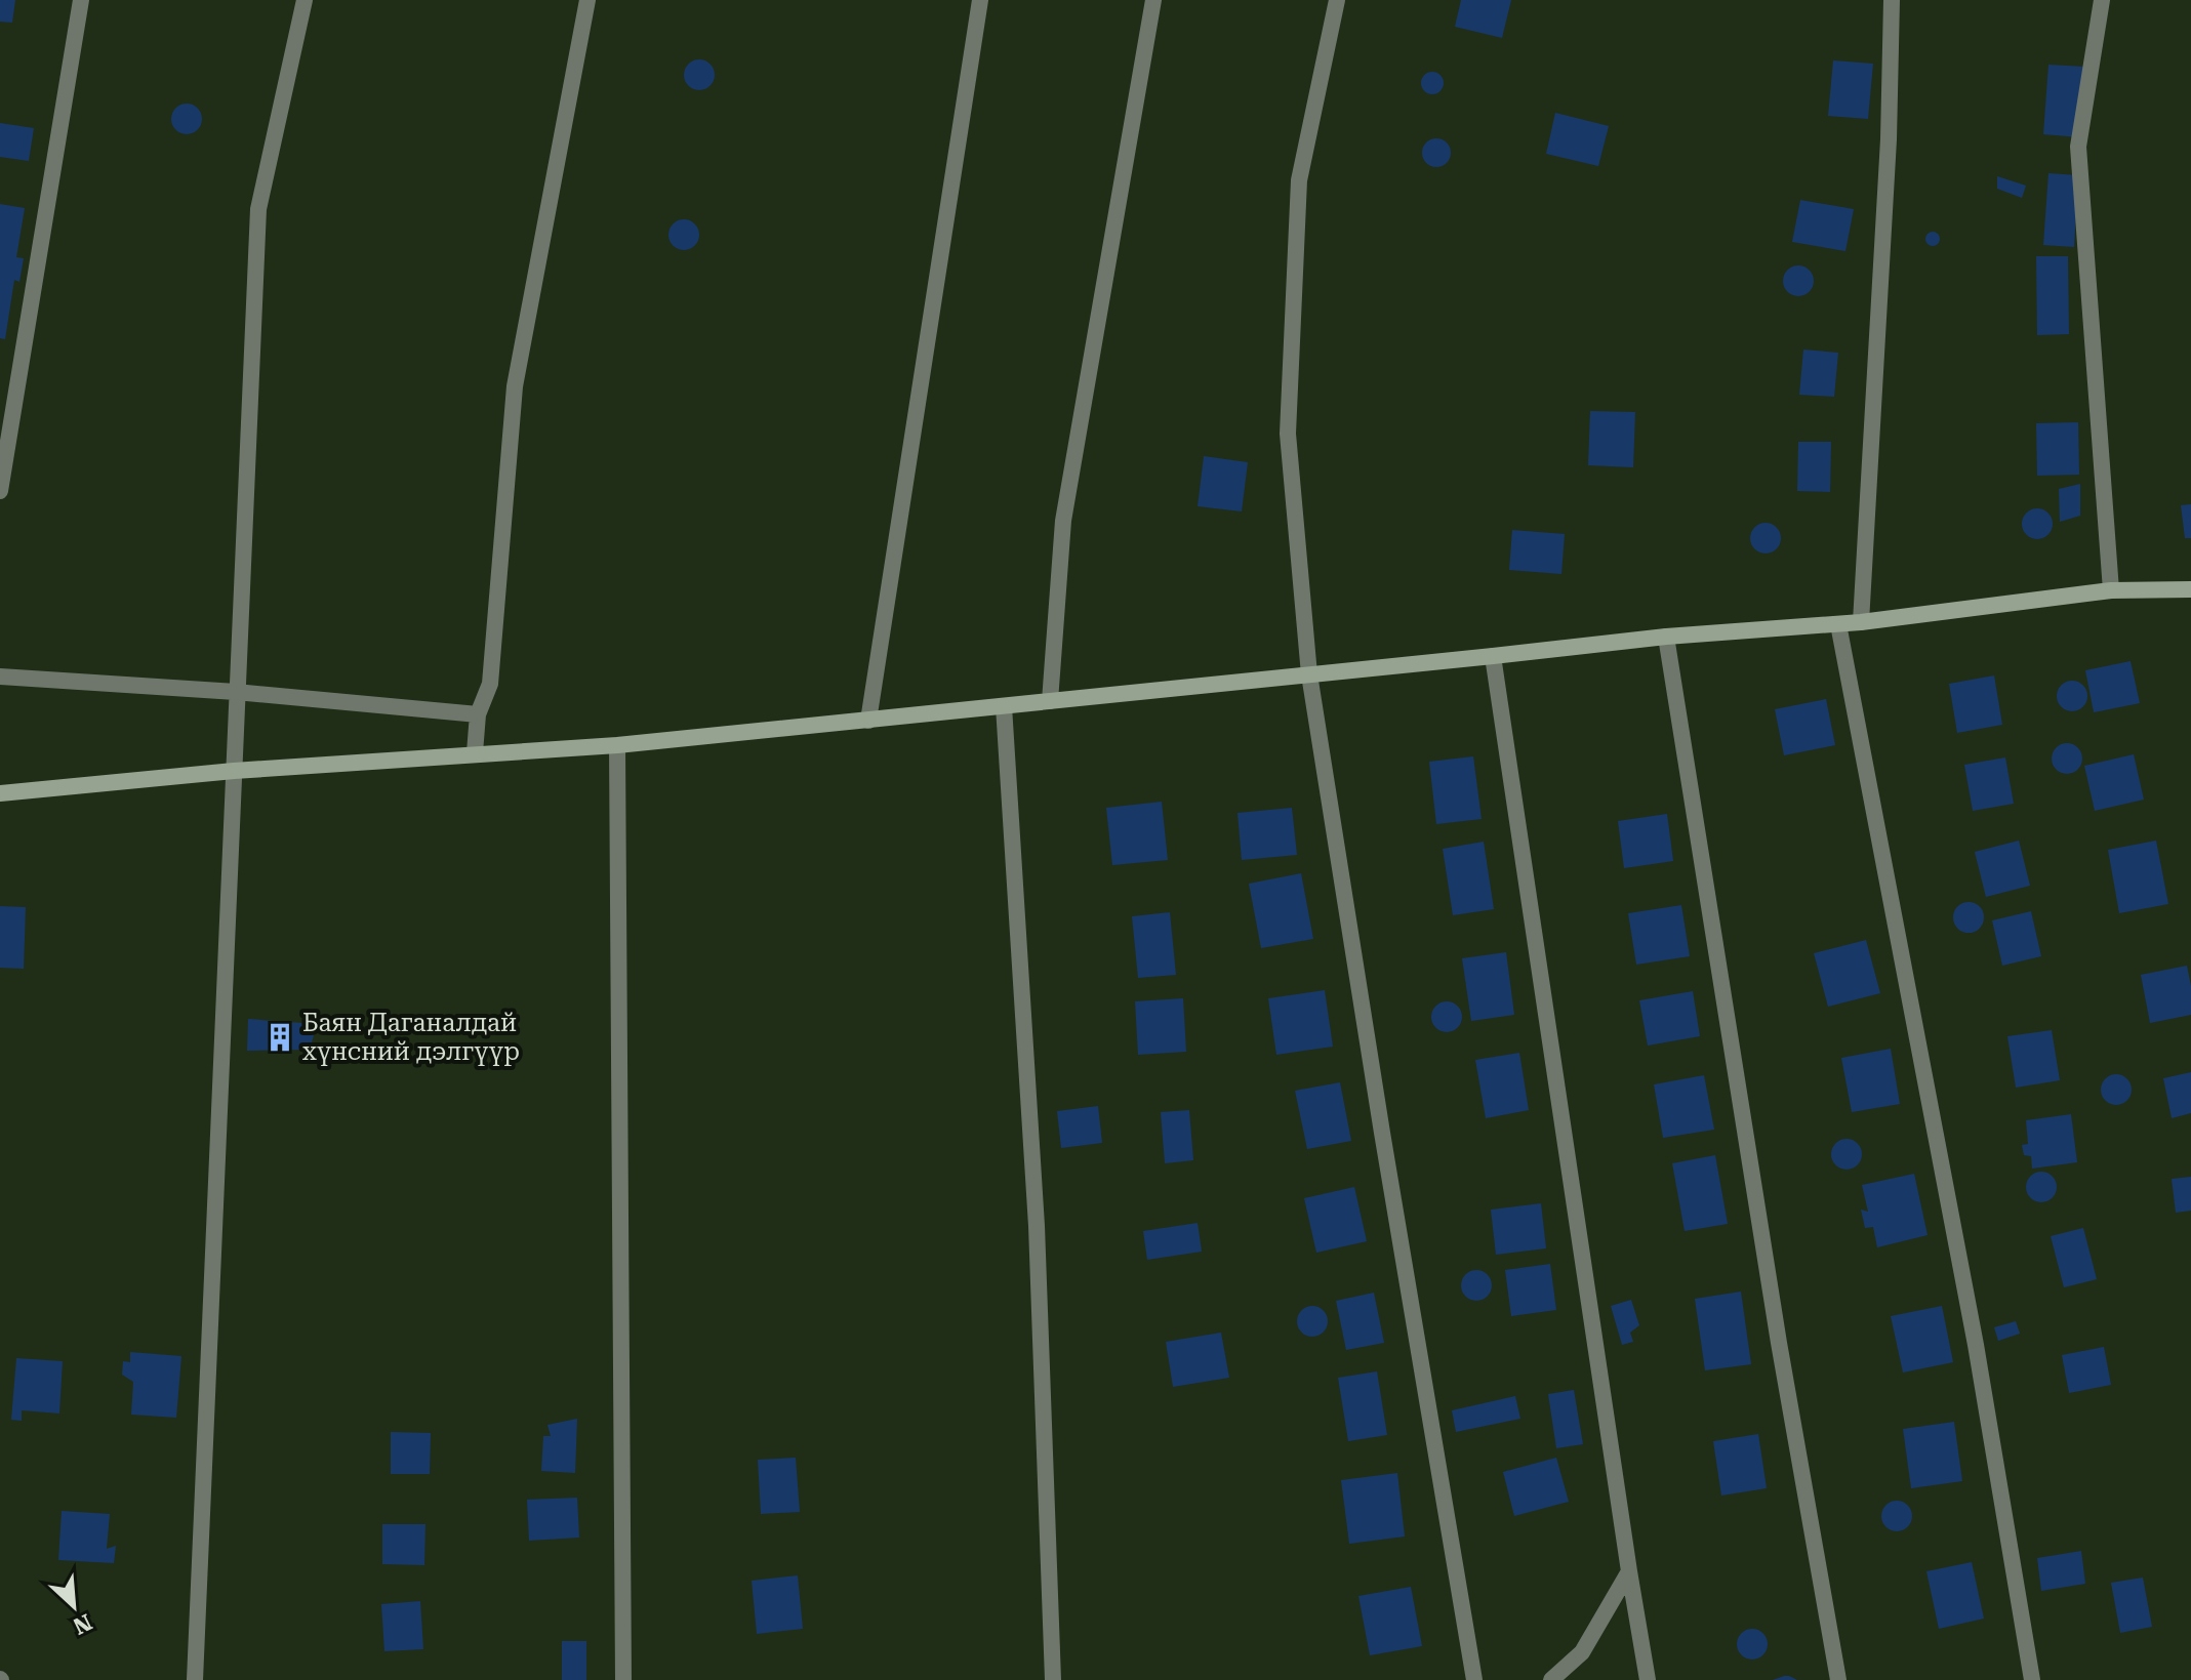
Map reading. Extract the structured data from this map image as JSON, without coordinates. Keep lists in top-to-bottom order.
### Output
{
  "places": {
    "building": ["Баян Даганалдай хүнсний дэлгүүр"]
  },
  "north": "bottom right"
}
